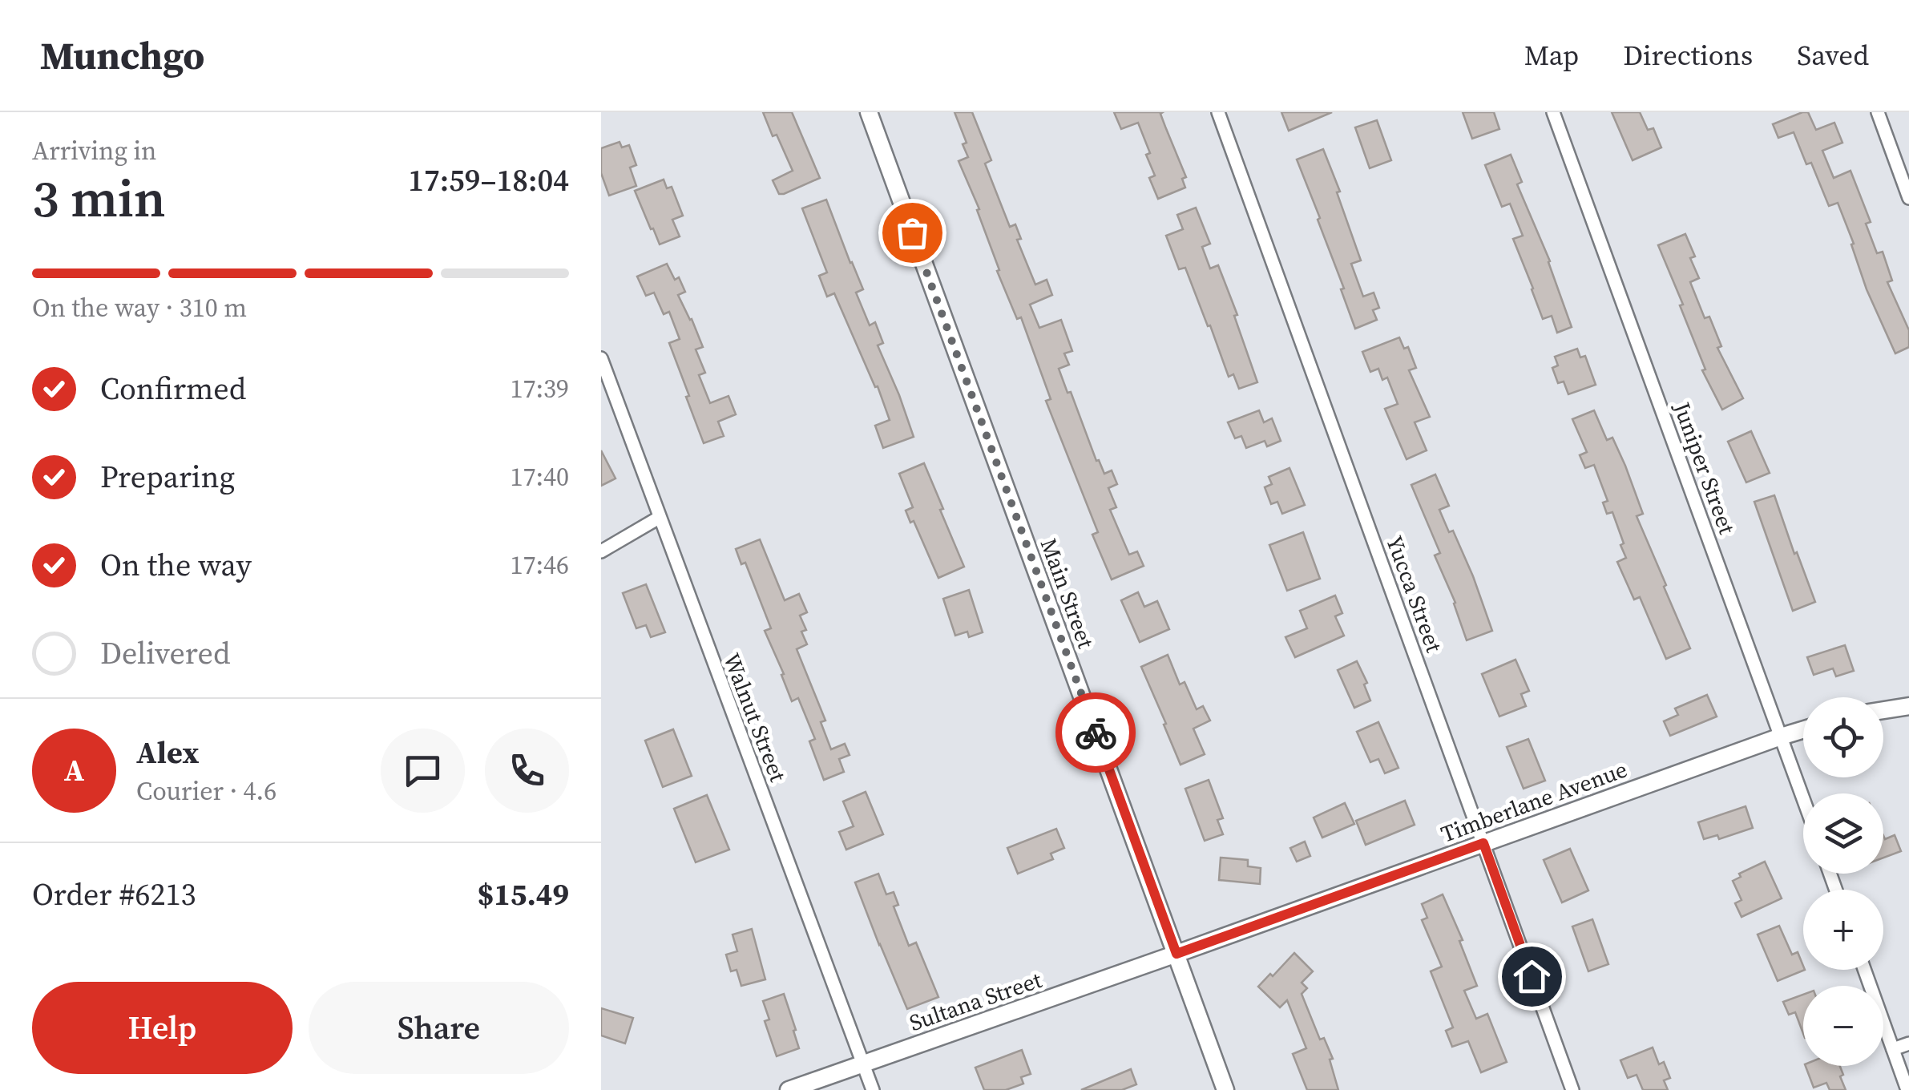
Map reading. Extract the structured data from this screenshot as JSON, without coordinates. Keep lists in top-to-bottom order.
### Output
{
  "streets": {
    "street": [
      "Juniper Street",
      "Main Street",
      "Yucca Street",
      "Walnut Street",
      "Timberlane Avenue",
      "Sultana Street"
    ]
  },
  "crossings": [
    ["Juniper Street", "Timberlane Avenue"],
    ["Main Street", "Timberlane Avenue"],
    ["Main Street", "Sultana Street"],
    ["Yucca Street", "Timberlane Avenue"],
    ["Walnut Street", "Sultana Street"],
    ["Timberlane Avenue", "Sultana Street"]
  ],
  "page": {
    "header": "Munchgo",
    "nav": ["Map", "Directions", "Saved"],
    "heading": ["3 min", "Arriving in", "17:59–18:04"],
    "panel": [
      "Alex",
      "Courier · 4.6",
      "Order #6213",
      "$15.49"
    ],
    "bar": "On the way · 310 m",
    "list": [
      ["Confirmed", "17:39"],
      ["Preparing", "17:40"],
      ["On the way", "17:46"],
      "Delivered"
    ],
    "map_buttons": ["+", "−"],
    "round": "A",
    "buttons": ["Help", "Share"]
  }
}
